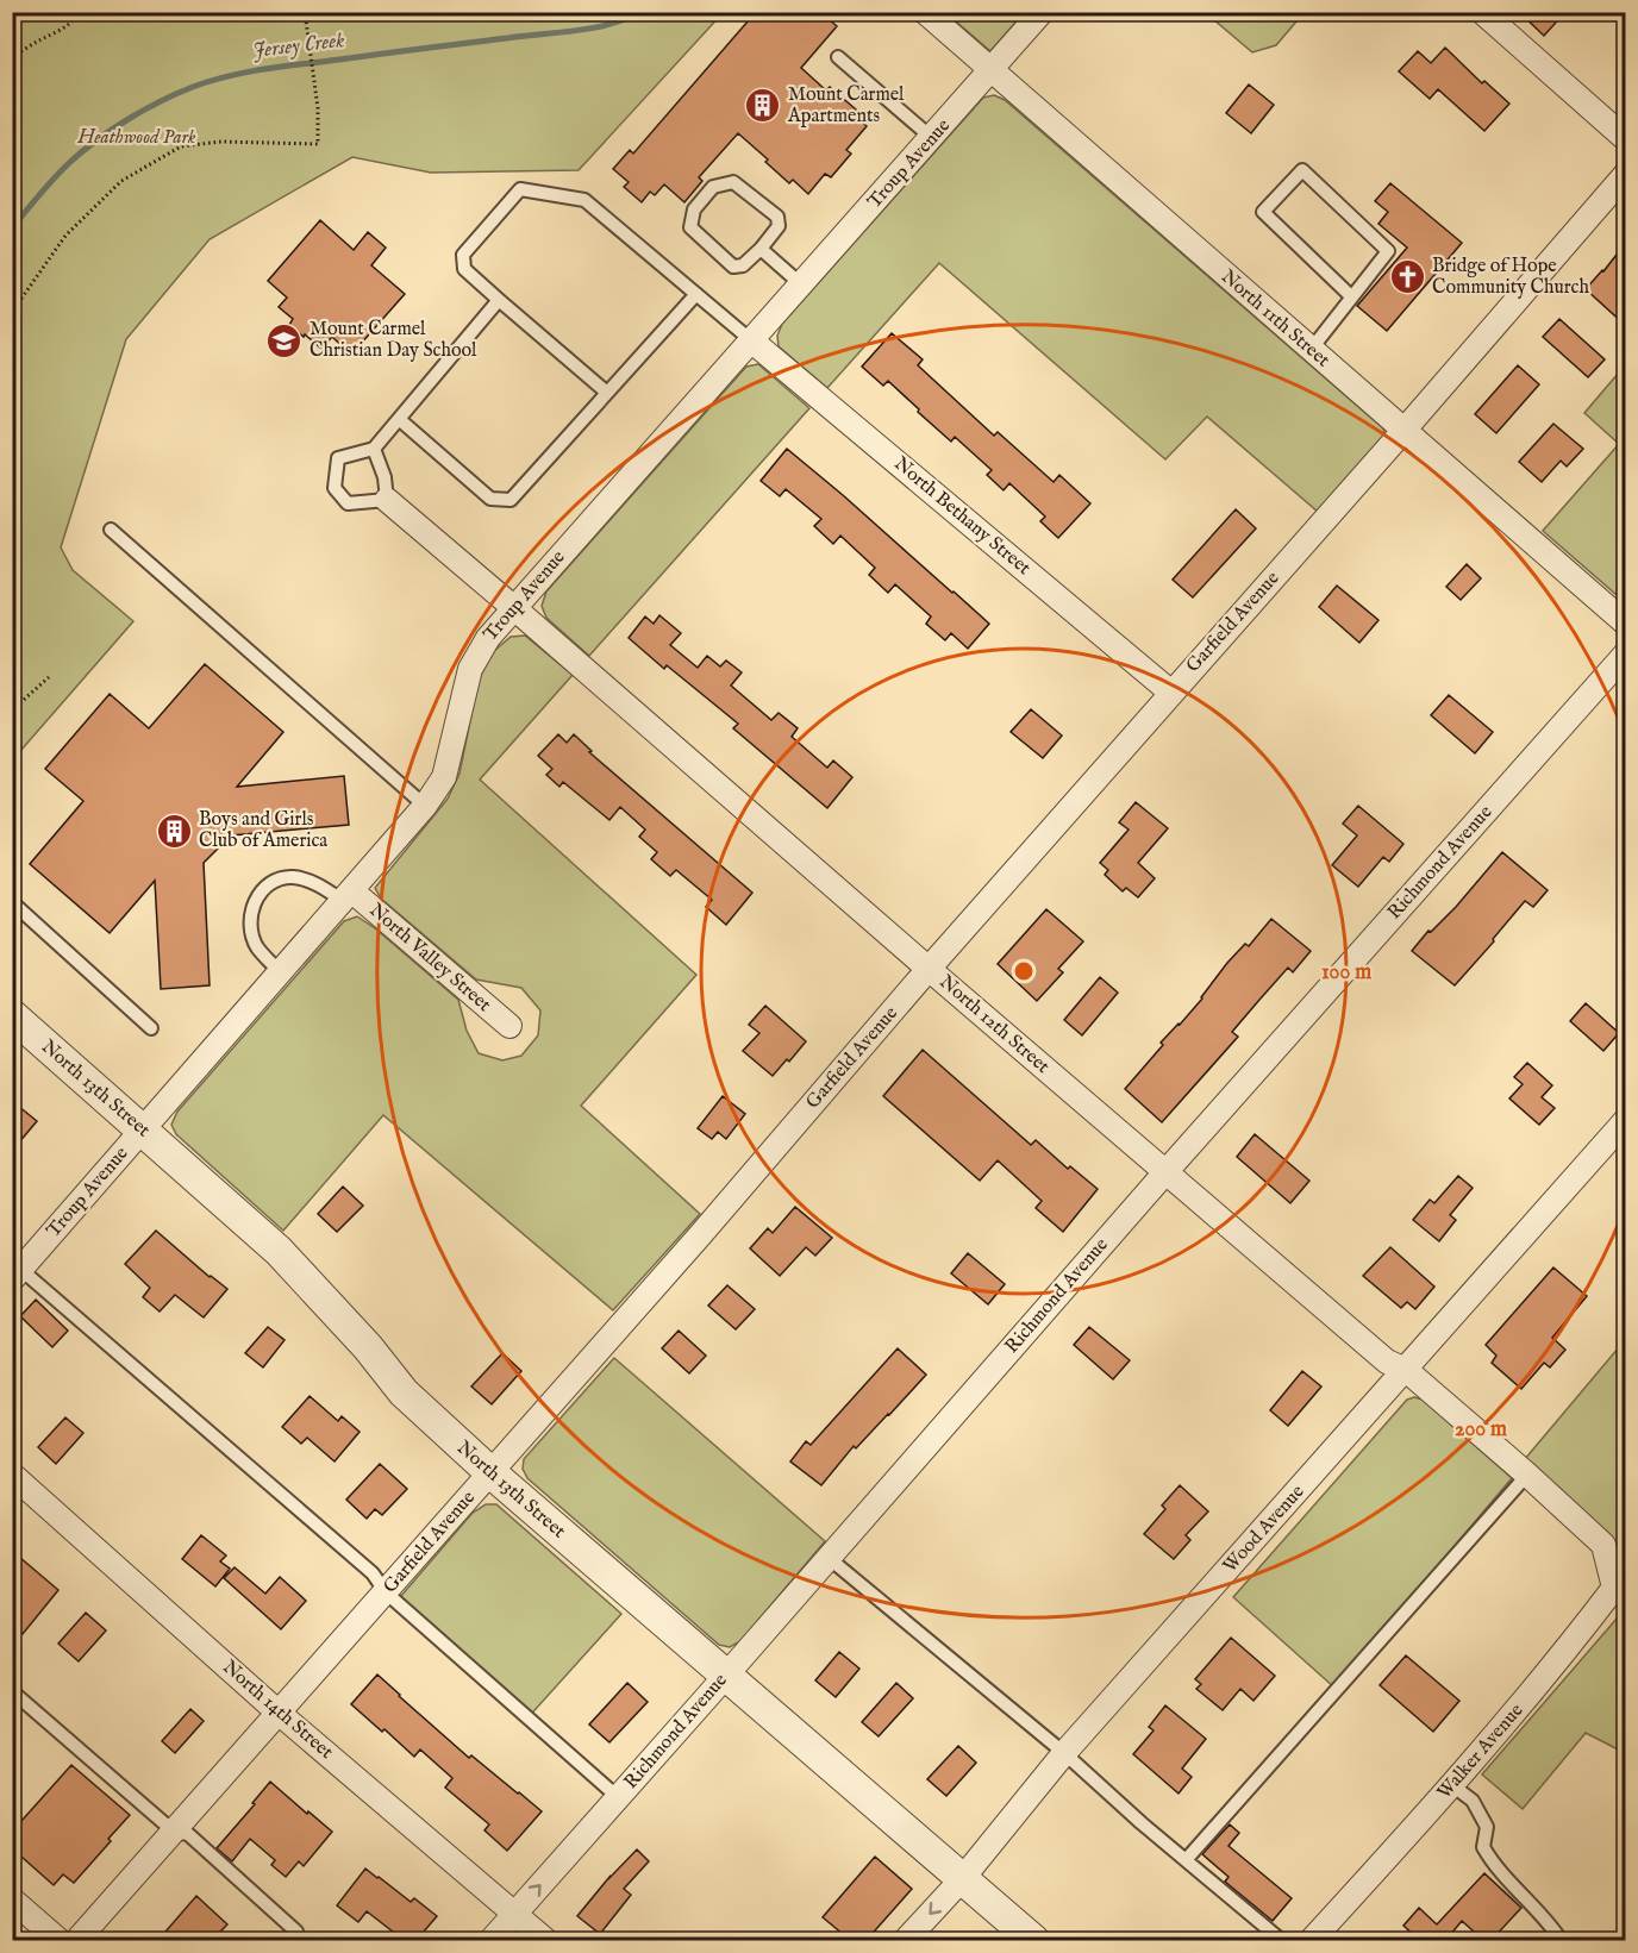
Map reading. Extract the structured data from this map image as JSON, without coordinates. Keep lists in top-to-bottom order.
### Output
{
  "streets": {
    "street": [
      "Troup Avenue",
      "North 11th Street",
      "North Bethany Street",
      "Garfield Avenue",
      "Richmond Avenue",
      "North Valley Street",
      "North 12th Street",
      "North 13th Street",
      "Wood Avenue",
      "North 14th Street",
      "Walker Avenue"
    ]
  },
  "crossings": [
    ["Troup Avenue", "North 11th Street"],
    ["Troup Avenue", "North Bethany Street"],
    ["Troup Avenue", "North Valley Street"],
    ["Troup Avenue", "North 12th Street"],
    ["Troup Avenue", "North 13th Street"],
    ["North 11th Street", "Garfield Avenue"],
    ["North Bethany Street", "Garfield Avenue"],
    ["Garfield Avenue", "North 12th Street"],
    ["Garfield Avenue", "North 13th Street"],
    ["Garfield Avenue", "North 14th Street"],
    ["Richmond Avenue", "North 12th Street"],
    ["Richmond Avenue", "North 13th Street"],
    ["Richmond Avenue", "North 14th Street"],
    ["North 12th Street", "Wood Avenue"],
    ["North 12th Street", "Walker Avenue"],
    ["North 13th Street", "Wood Avenue"]
  ],
  "water": ["Jersey Creek"],
  "parks": ["Heathwood Park"],
  "places": {
    "building": ["Mount Carmel Apartments", "Boys and Girls Club of America"],
    "church": ["Bridge of Hope Community Church"],
    "school or university": ["Mount Carmel Christian Day School"]
  },
  "rings": ["100 m", "200 m"]
}
